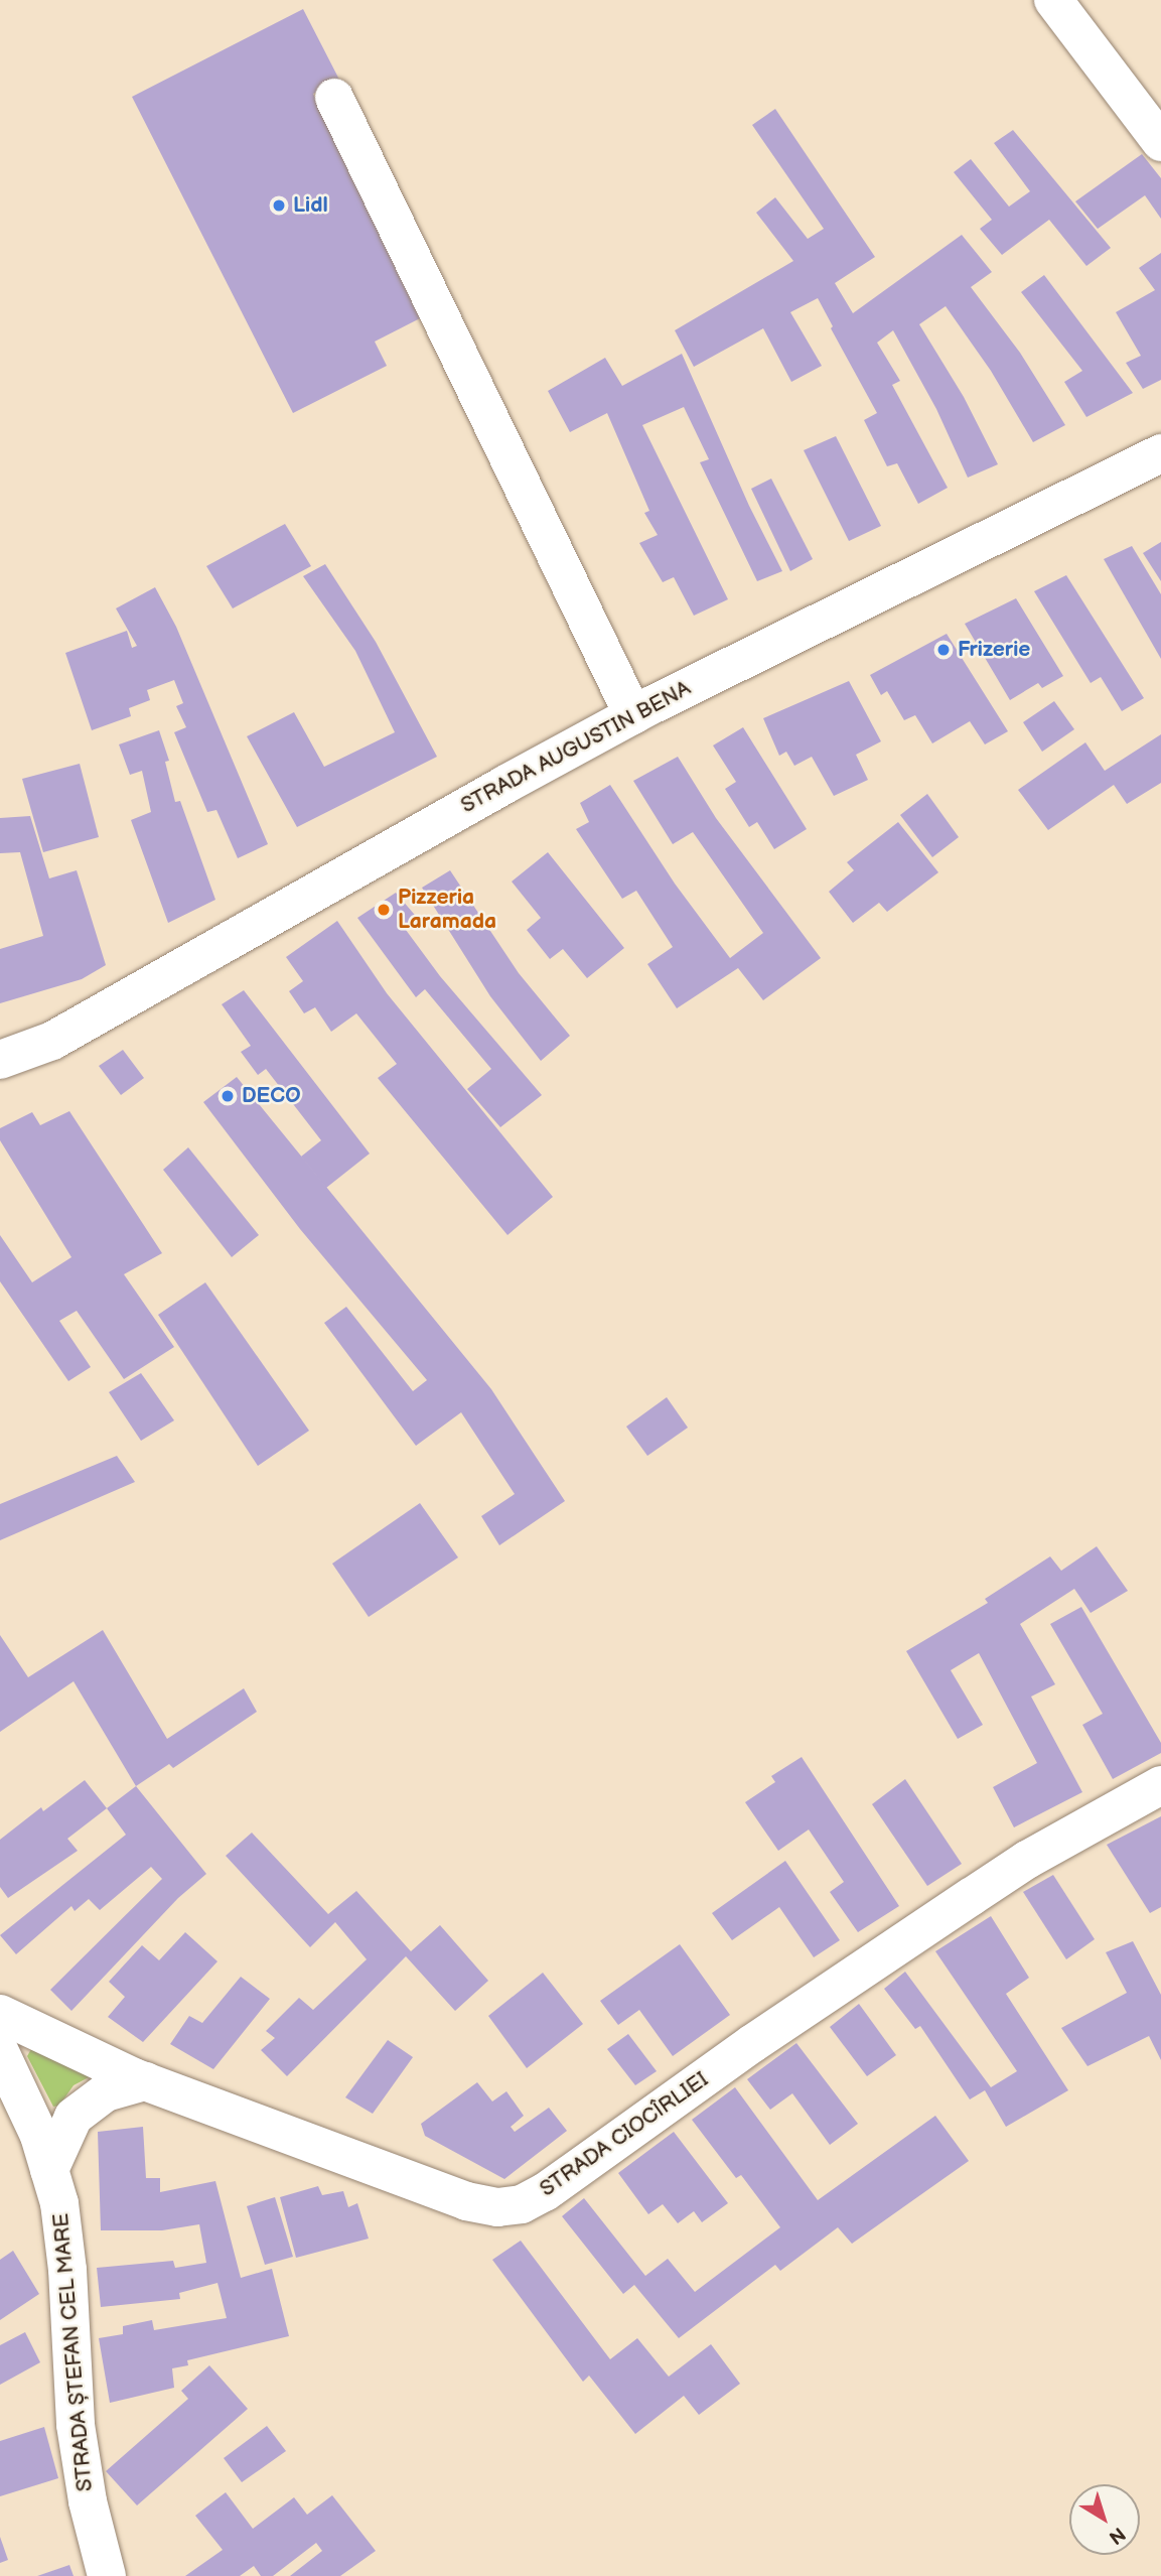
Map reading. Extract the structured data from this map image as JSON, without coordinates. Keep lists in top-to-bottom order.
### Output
{
  "streets": {
    "street": ["STRADA AUGUSTIN BENA", "STRADA CIOCÎRLIEI", "STRADA ȘTEFAN CEL MARE"]
  },
  "places": [
    "Lidl",
    "Frizerie",
    "Pizzeria Laramada",
    "DECO"
  ],
  "north": "bottom right"
}
